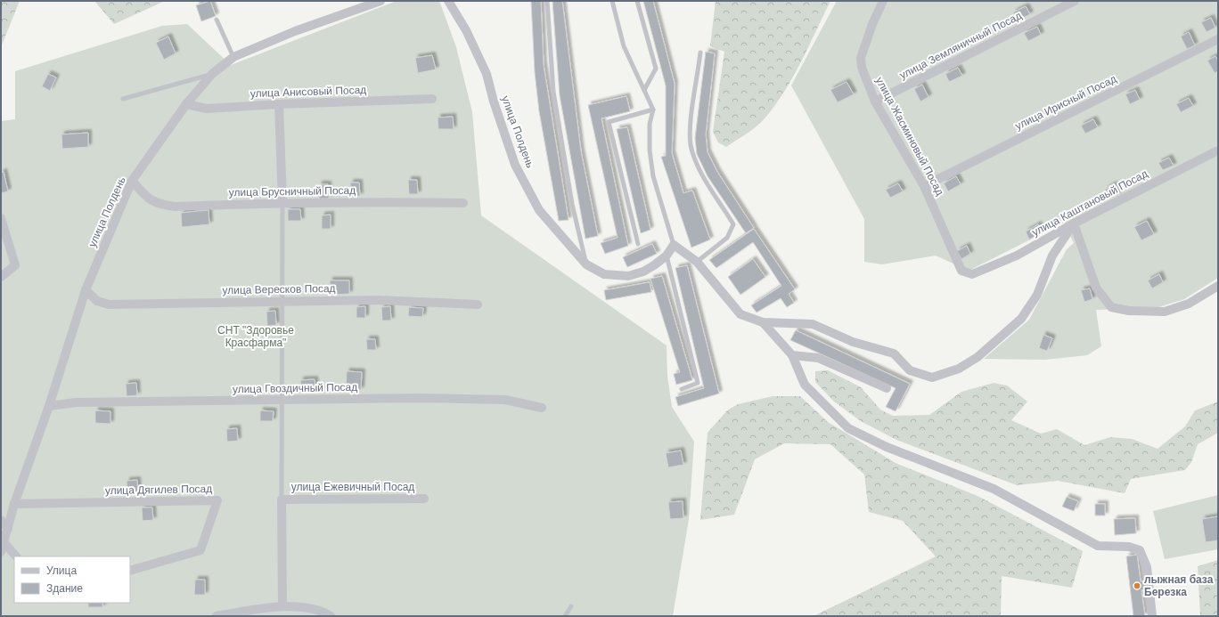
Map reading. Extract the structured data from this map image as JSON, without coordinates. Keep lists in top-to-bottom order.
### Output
{
  "streets": {
    "street": [
      "улица Земляничный Посад",
      "улица Анисовый Посад",
      "улица Ирисный Посад",
      "улица Полдень",
      "улица Жасминовый Посад",
      "улица Брусничный Посад",
      "улица Каштановый Посад",
      "улица Вересков Посад",
      "улица Гвоздичный Посад",
      "улица Ежевичный Посад",
      "улица Дягилев Посад"
    ]
  },
  "crossings": [
    ["улица Земляничный Посад", "улица Жасминовый Посад"],
    ["улица Анисовый Посад", "улица Полдень"],
    ["улица Ирисный Посад", "улица Жасминовый Посад"],
    ["улица Полдень", "улица Брусничный Посад"],
    ["улица Полдень", "улица Вересков Посад"],
    ["улица Полдень", "улица Гвоздичный Посад"],
    ["улица Полдень", "улица Дягилев Посад"],
    ["улица Жасминовый Посад", "улица Каштановый Посад"]
  ],
  "parks": ["СНТ \"Здоровье Красфарма\""],
  "places": ["лыжная база Березка"],
  "legend": ["Улица", "Здание"]
}
